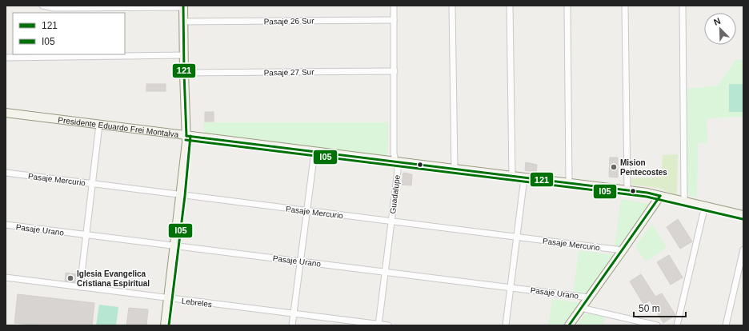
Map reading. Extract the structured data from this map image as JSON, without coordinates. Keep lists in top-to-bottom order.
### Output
{
  "streets": {
    "street": [
      "Pasaje 26 Sur",
      "Pasaje 27 Sur",
      "Presidente Eduardo Frei Montalva",
      "Pasaje Mercurio",
      "Guadalupe",
      "Pasaje Urano",
      "Lebreles"
    ]
  },
  "crossings": [
    ["Pasaje 26 Sur", "Guadalupe"],
    ["Pasaje 27 Sur", "Guadalupe"],
    ["Presidente Eduardo Frei Montalva", "Guadalupe"],
    ["Pasaje Mercurio", "Guadalupe"],
    ["Guadalupe", "Pasaje Urano"],
    ["Guadalupe", "Lebreles"]
  ],
  "places": ["Mision Pentecostes", "Iglesia Evangelica Cristiana Espiritual"],
  "lines": ["transit line 121", "transit line I05"],
  "legend": ["121", "I05"],
  "scale_bar": "50 m",
  "north": "top left"
}
